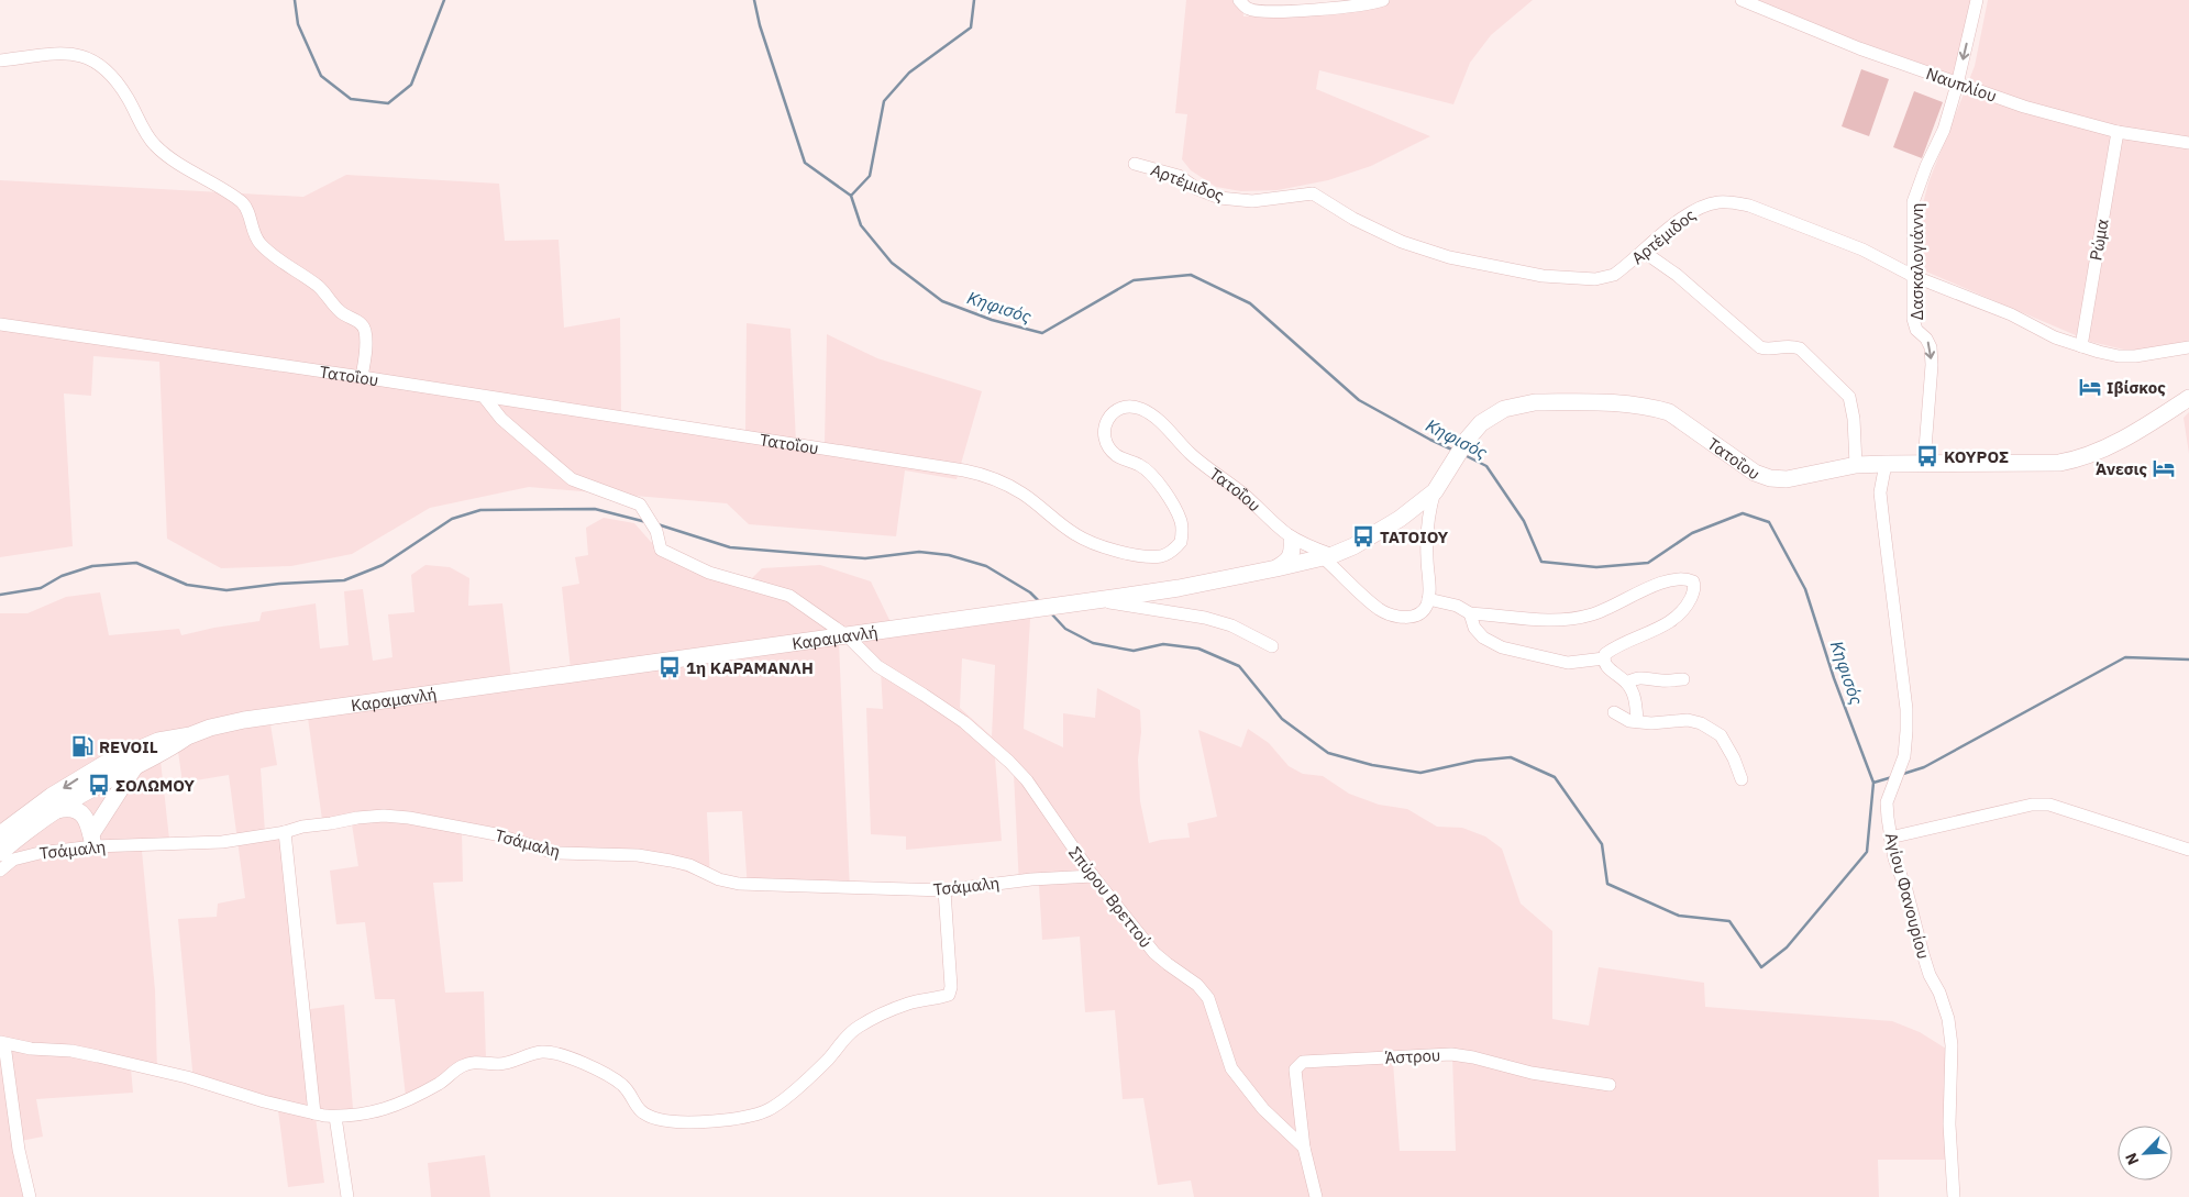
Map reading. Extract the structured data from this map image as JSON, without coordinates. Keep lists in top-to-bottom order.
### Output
{
  "streets": {
    "main road": ["Τατοΐου", "Καραμανλή"],
    "street": [
      "Ναυπλίου",
      "Αρτέμιδος",
      "Ρώμα",
      "Δασκαλογιάννη",
      "Τσάμαλη",
      "Αγίου Φανουρίου",
      "Σπύρου Βρεττού",
      "Άστρου"
    ]
  },
  "crossings": [
    ["Ναυπλίου", "Ρώμα"],
    ["Ναυπλίου", "Δασκαλογιάννη"],
    ["Αρτέμιδος", "Ρώμα"],
    ["Αρτέμιδος", "Δασκαλογιάννη"],
    ["Δασκαλογιάννη", "Τατοΐου"],
    ["Τατοΐου", "Καραμανλή"],
    ["Τατοΐου", "Αγίου Φανουρίου"],
    ["Τατοΐου", "Σπύρου Βρεττού"],
    ["Καραμανλή", "Σπύρου Βρεττού"],
    ["Τσάμαλη", "Σπύρου Βρεττού"],
    ["Σπύρου Βρεττού", "Άστρου"]
  ],
  "one_way": ["Δασκαλογιάννη"],
  "water": ["Κηφισός"],
  "places": {
    "hotel": ["Ιβίσκος", "Άνεσις"],
    "bus stop": [
      "ΚΟΥΡΟΣ",
      "ΤΑΤΟΙΟΥ",
      "1η ΚΑΡΑΜΑΝΛΗ",
      "ΣΟΛΩΜΟΥ"
    ],
    "fuel station": ["REVOIL"]
  },
  "north": "bottom left"
}
